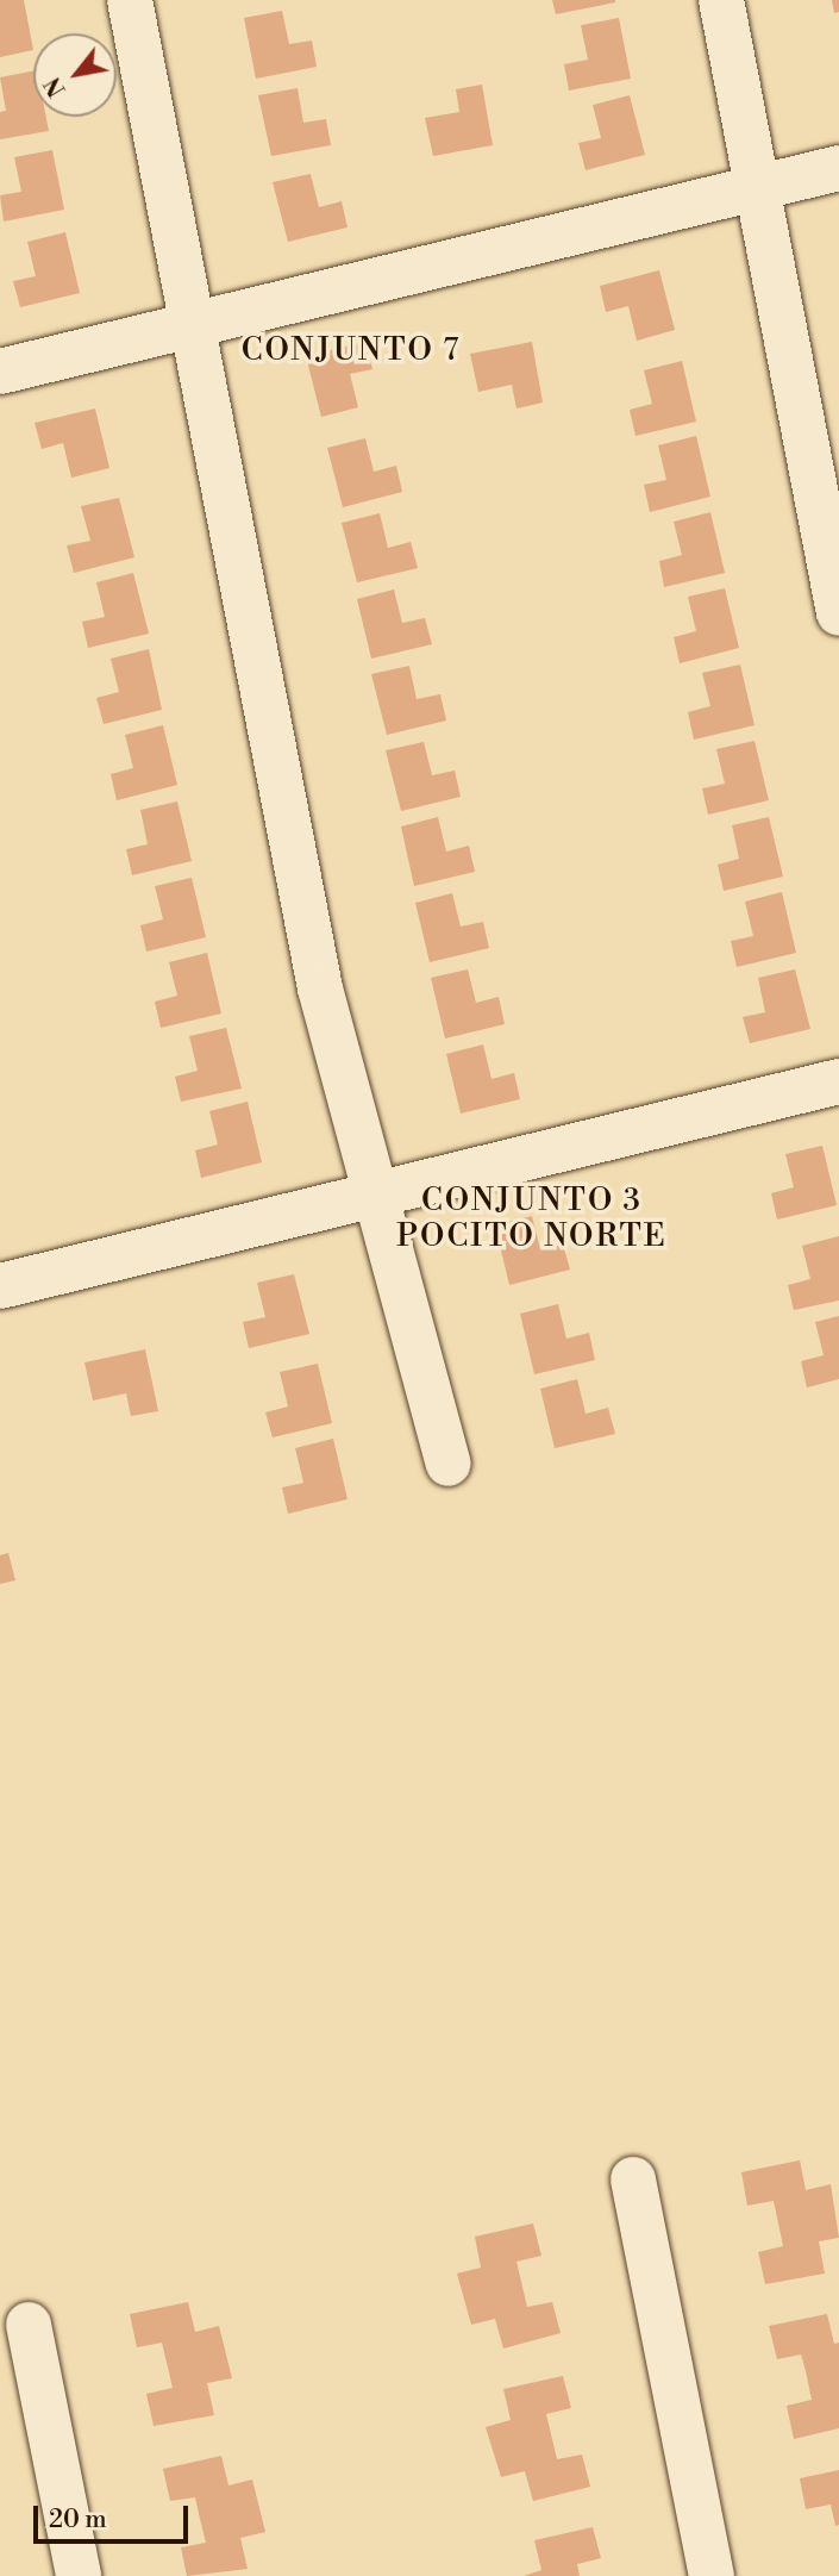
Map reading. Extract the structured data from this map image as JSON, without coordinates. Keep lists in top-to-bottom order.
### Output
{
  "districts": ["CONJUNTO 7", "CONJUNTO 3 POCITO NORTE"],
  "scale_bar": "20 m",
  "north": "bottom left"
}
